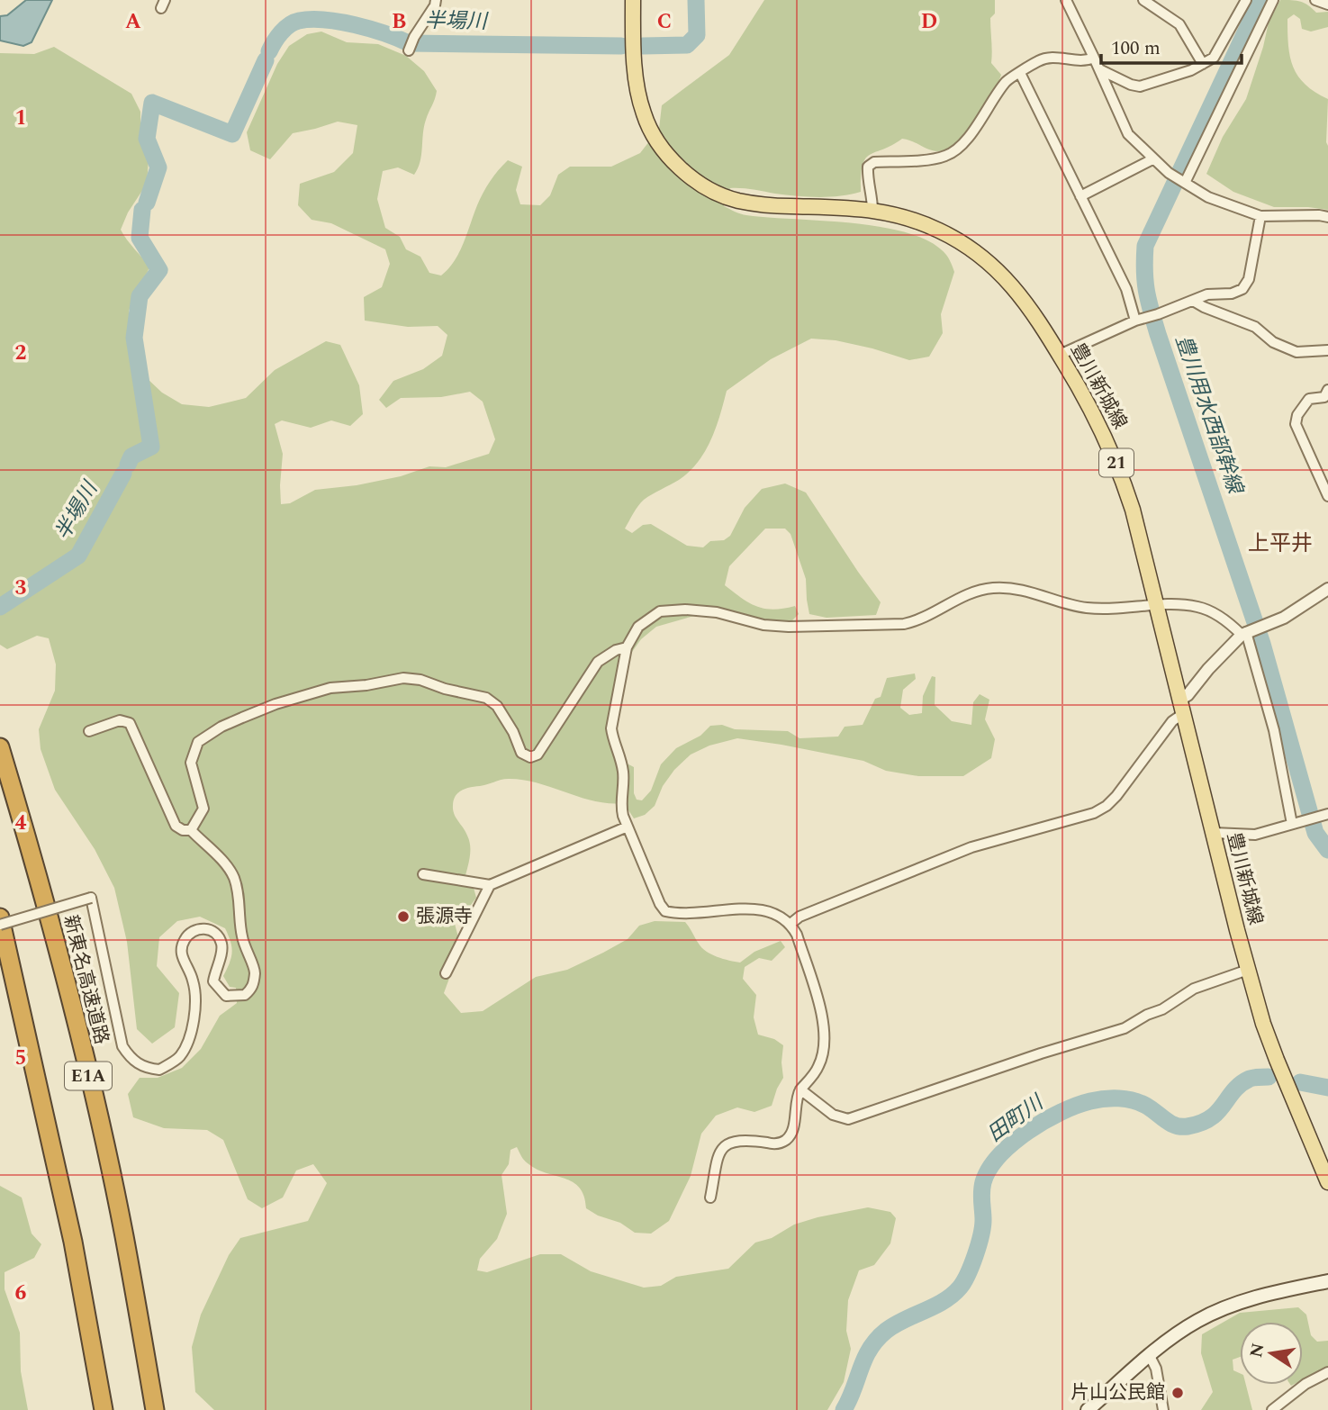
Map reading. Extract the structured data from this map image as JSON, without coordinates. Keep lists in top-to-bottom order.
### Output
{
  "streets": {
    "highway": ["新東名高速道路", "E1A"],
    "main road": ["豊川新城線", "21"]
  },
  "districts": ["上平井"],
  "water": ["半場川", "豊川用水西部幹線", "田町川"],
  "places": ["張源寺", "片山公民館"],
  "scale_bar": "100 m",
  "north": "left",
  "grid": {
    "columns": [
      "A",
      "B",
      "C",
      "D"
    ],
    "rows": [
      "1",
      "2",
      "3",
      "4",
      "5",
      "6"
    ]
  }
}
